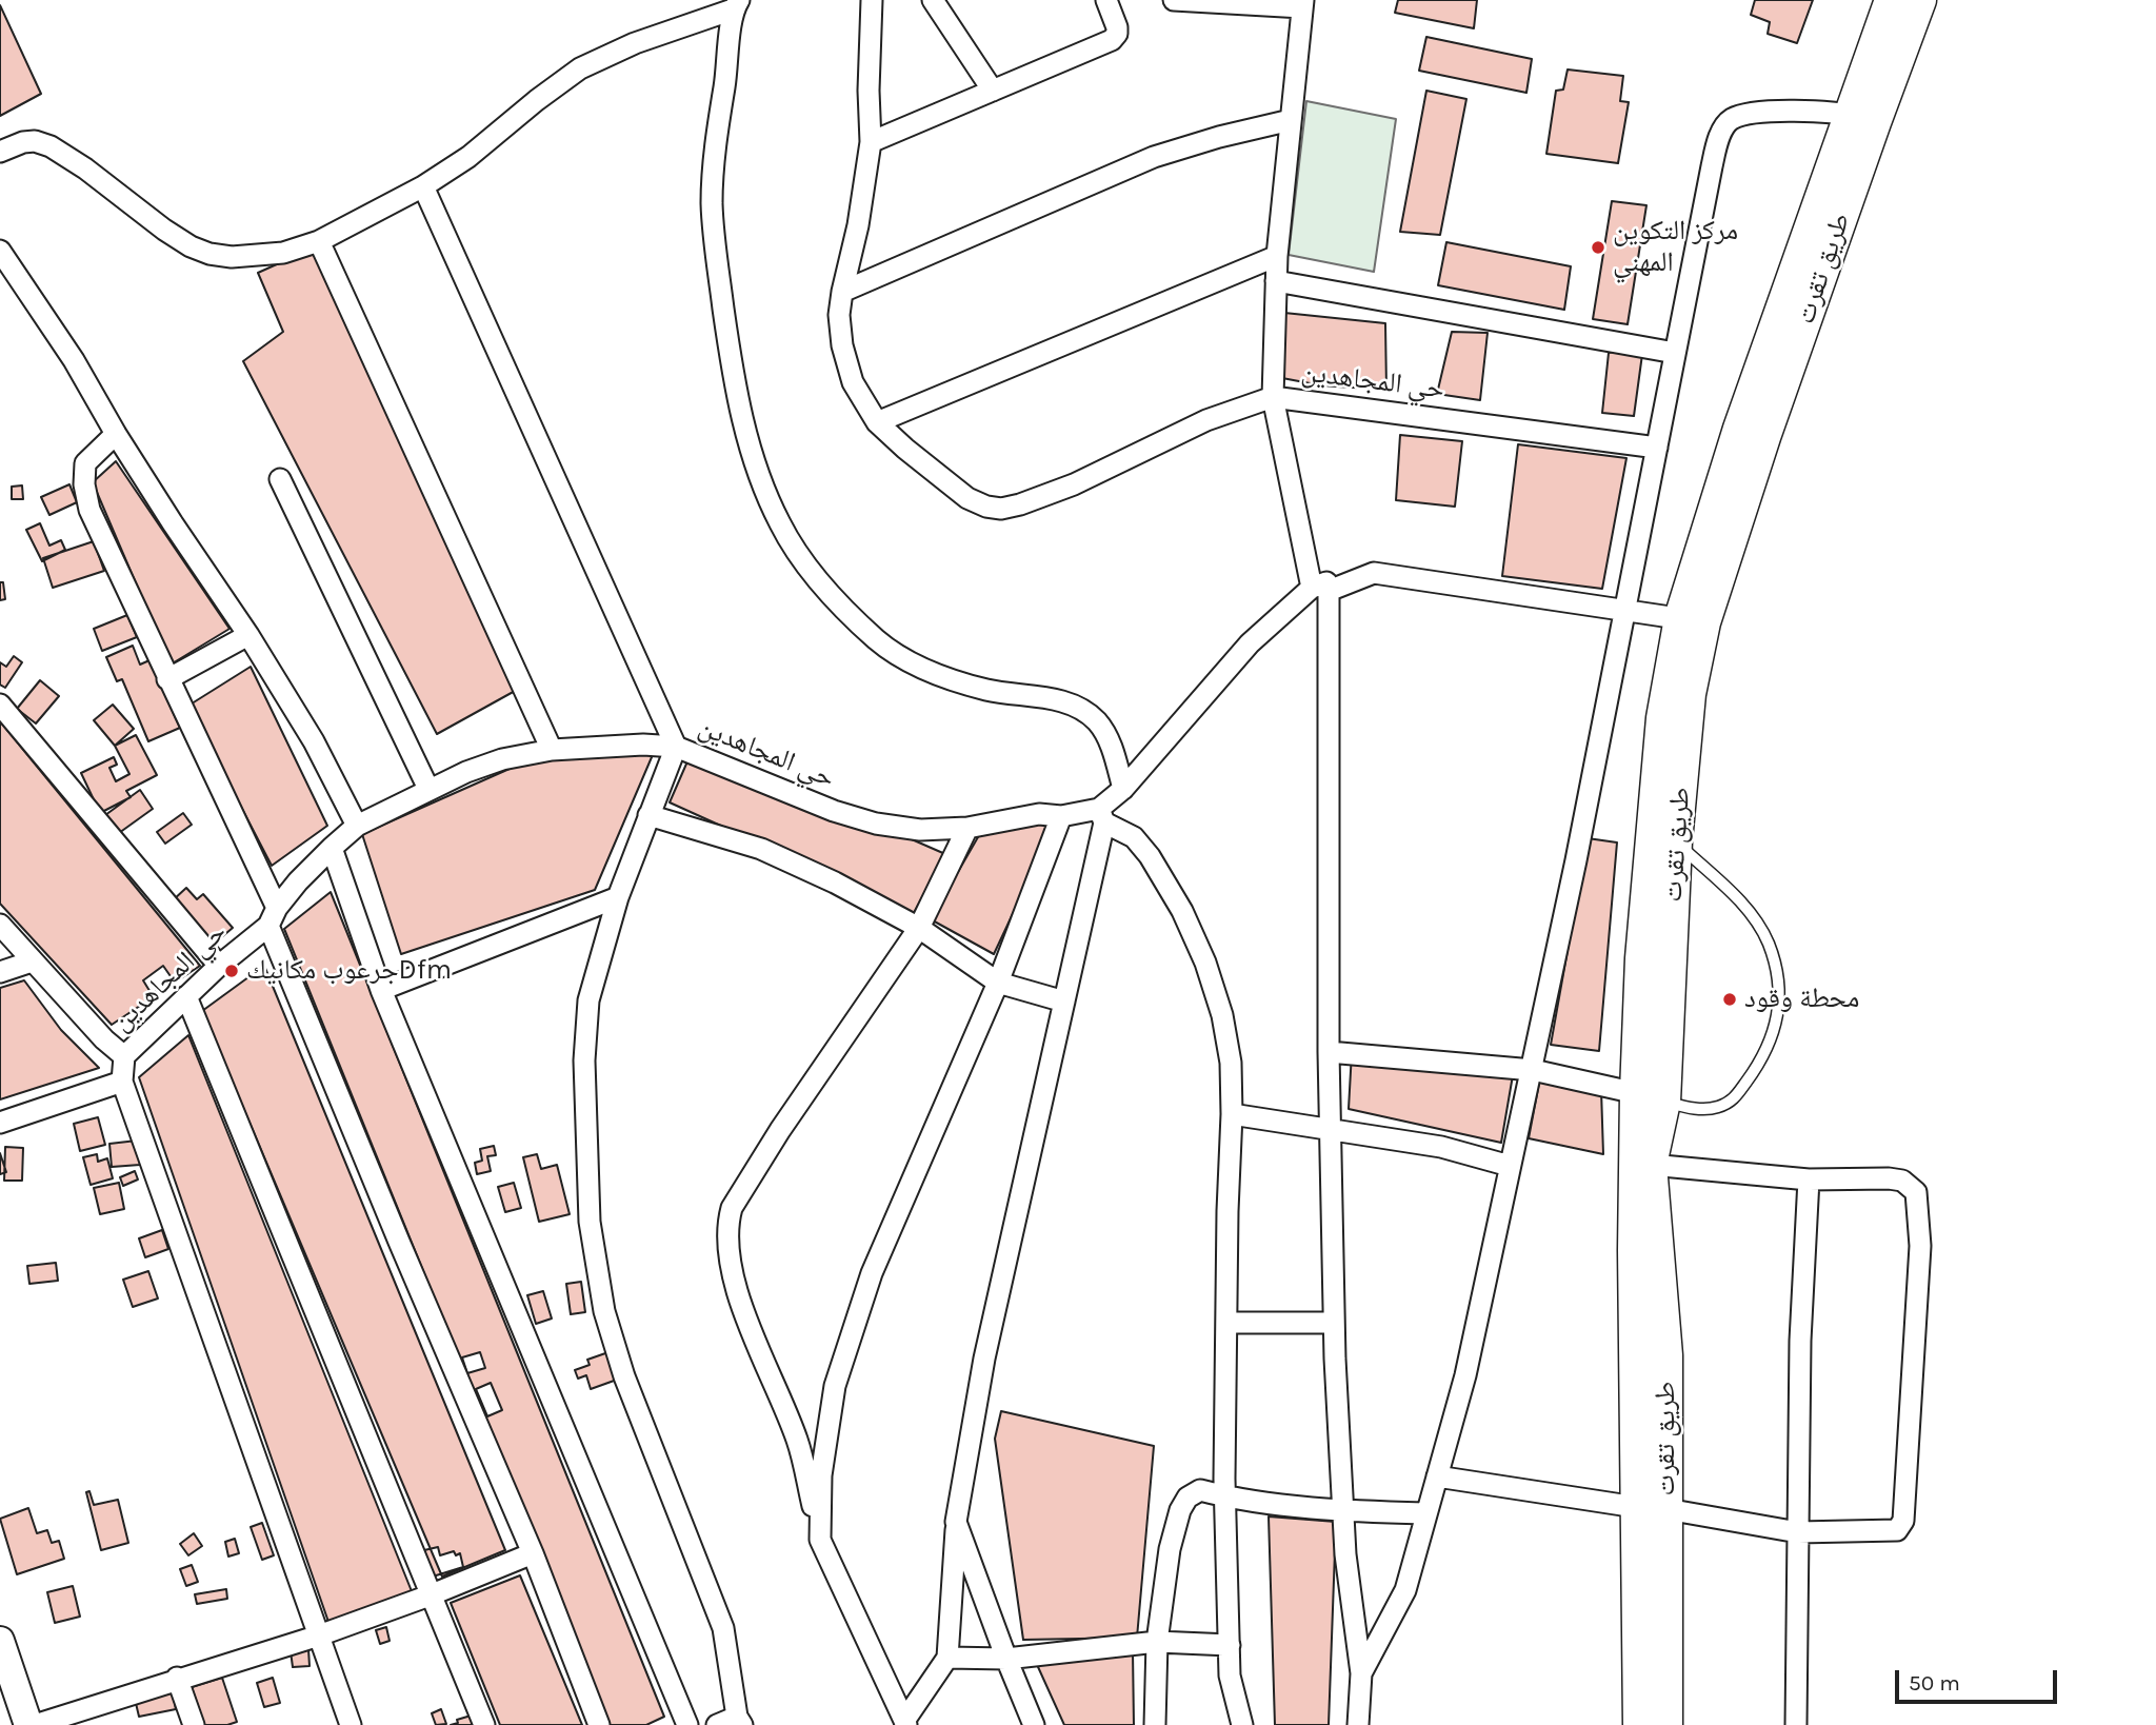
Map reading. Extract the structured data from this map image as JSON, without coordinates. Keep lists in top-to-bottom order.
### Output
{
  "streets": {
    "main road": ["طريق تقرت"],
    "street": ["حي المجاهدين"]
  },
  "places": ["مركز التكوين المهني", "جرعوب مكانيكDfm", "محطة وقود"],
  "scale_bar": "50 m"
}
